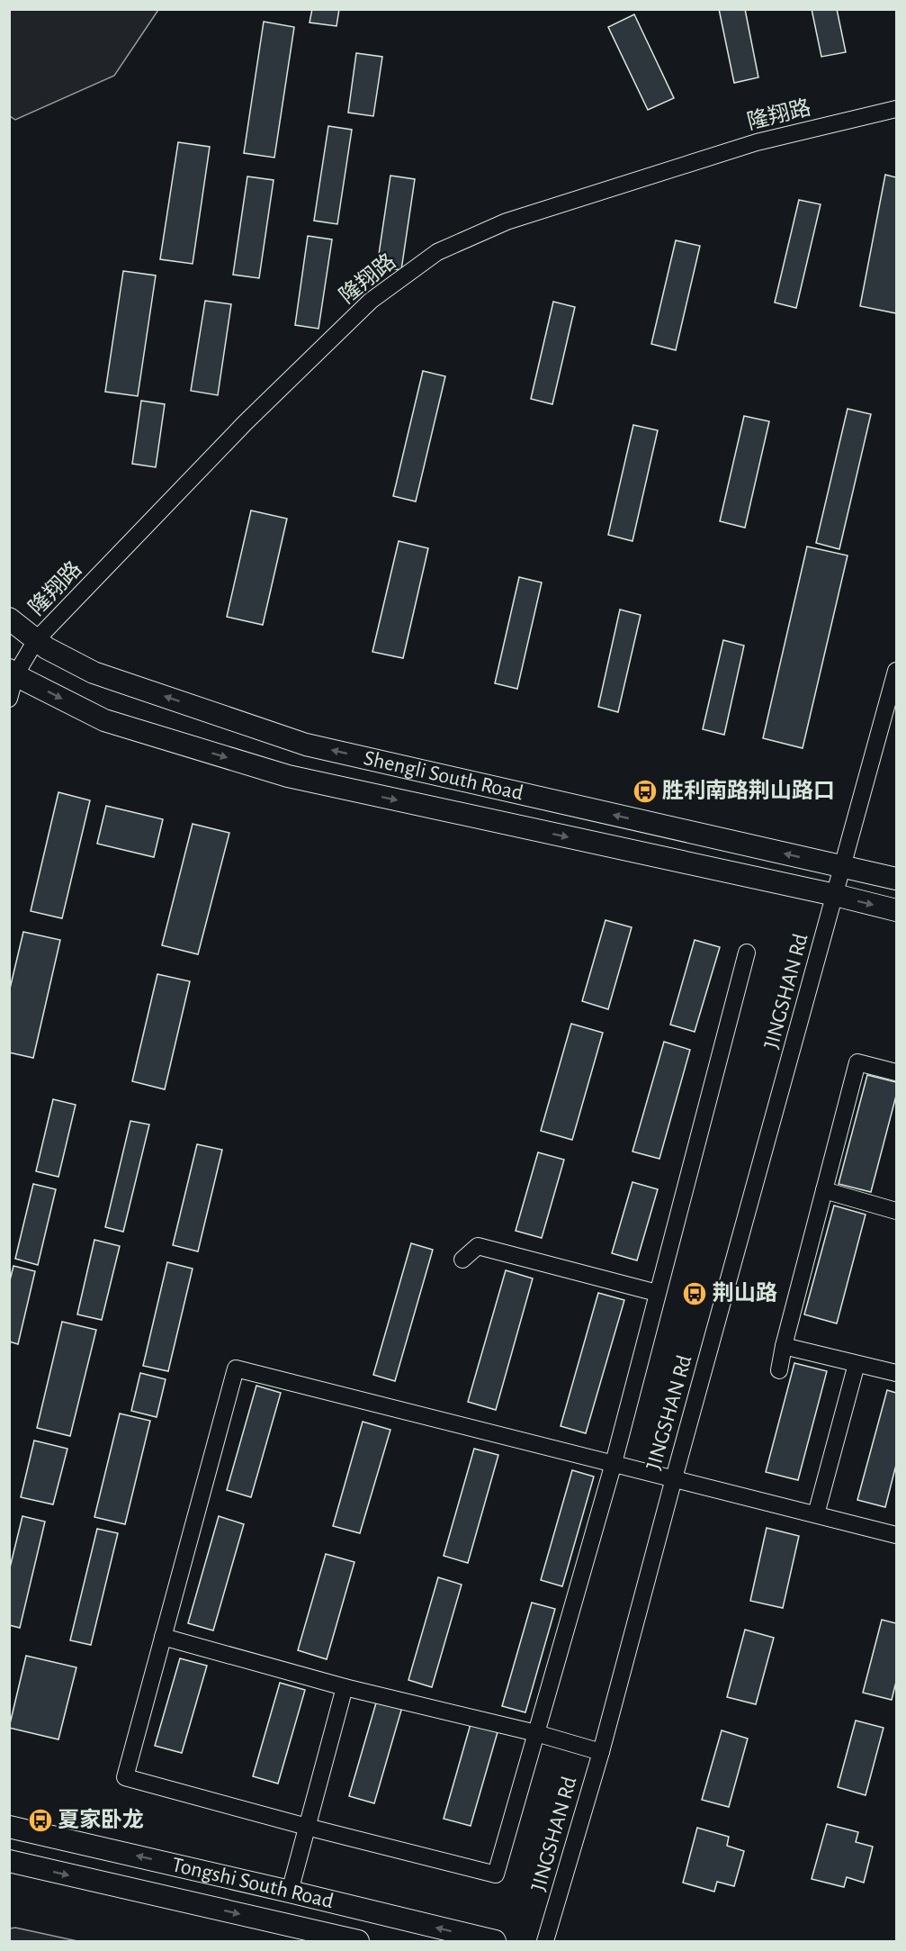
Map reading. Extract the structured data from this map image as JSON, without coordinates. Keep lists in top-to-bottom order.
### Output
{
  "streets": {
    "main road": ["Shengli South Road", "Tongshi South Road"],
    "street": ["隆翔路", "JINGSHAN Rd"]
  },
  "crossings": [
    ["隆翔路", "Shengli South Road"],
    ["Shengli South Road", "JINGSHAN Rd"]
  ],
  "places": {
    "bus stop": ["胜利南路荆山路口", "荆山路", "夏家卧龙"]
  }
}
